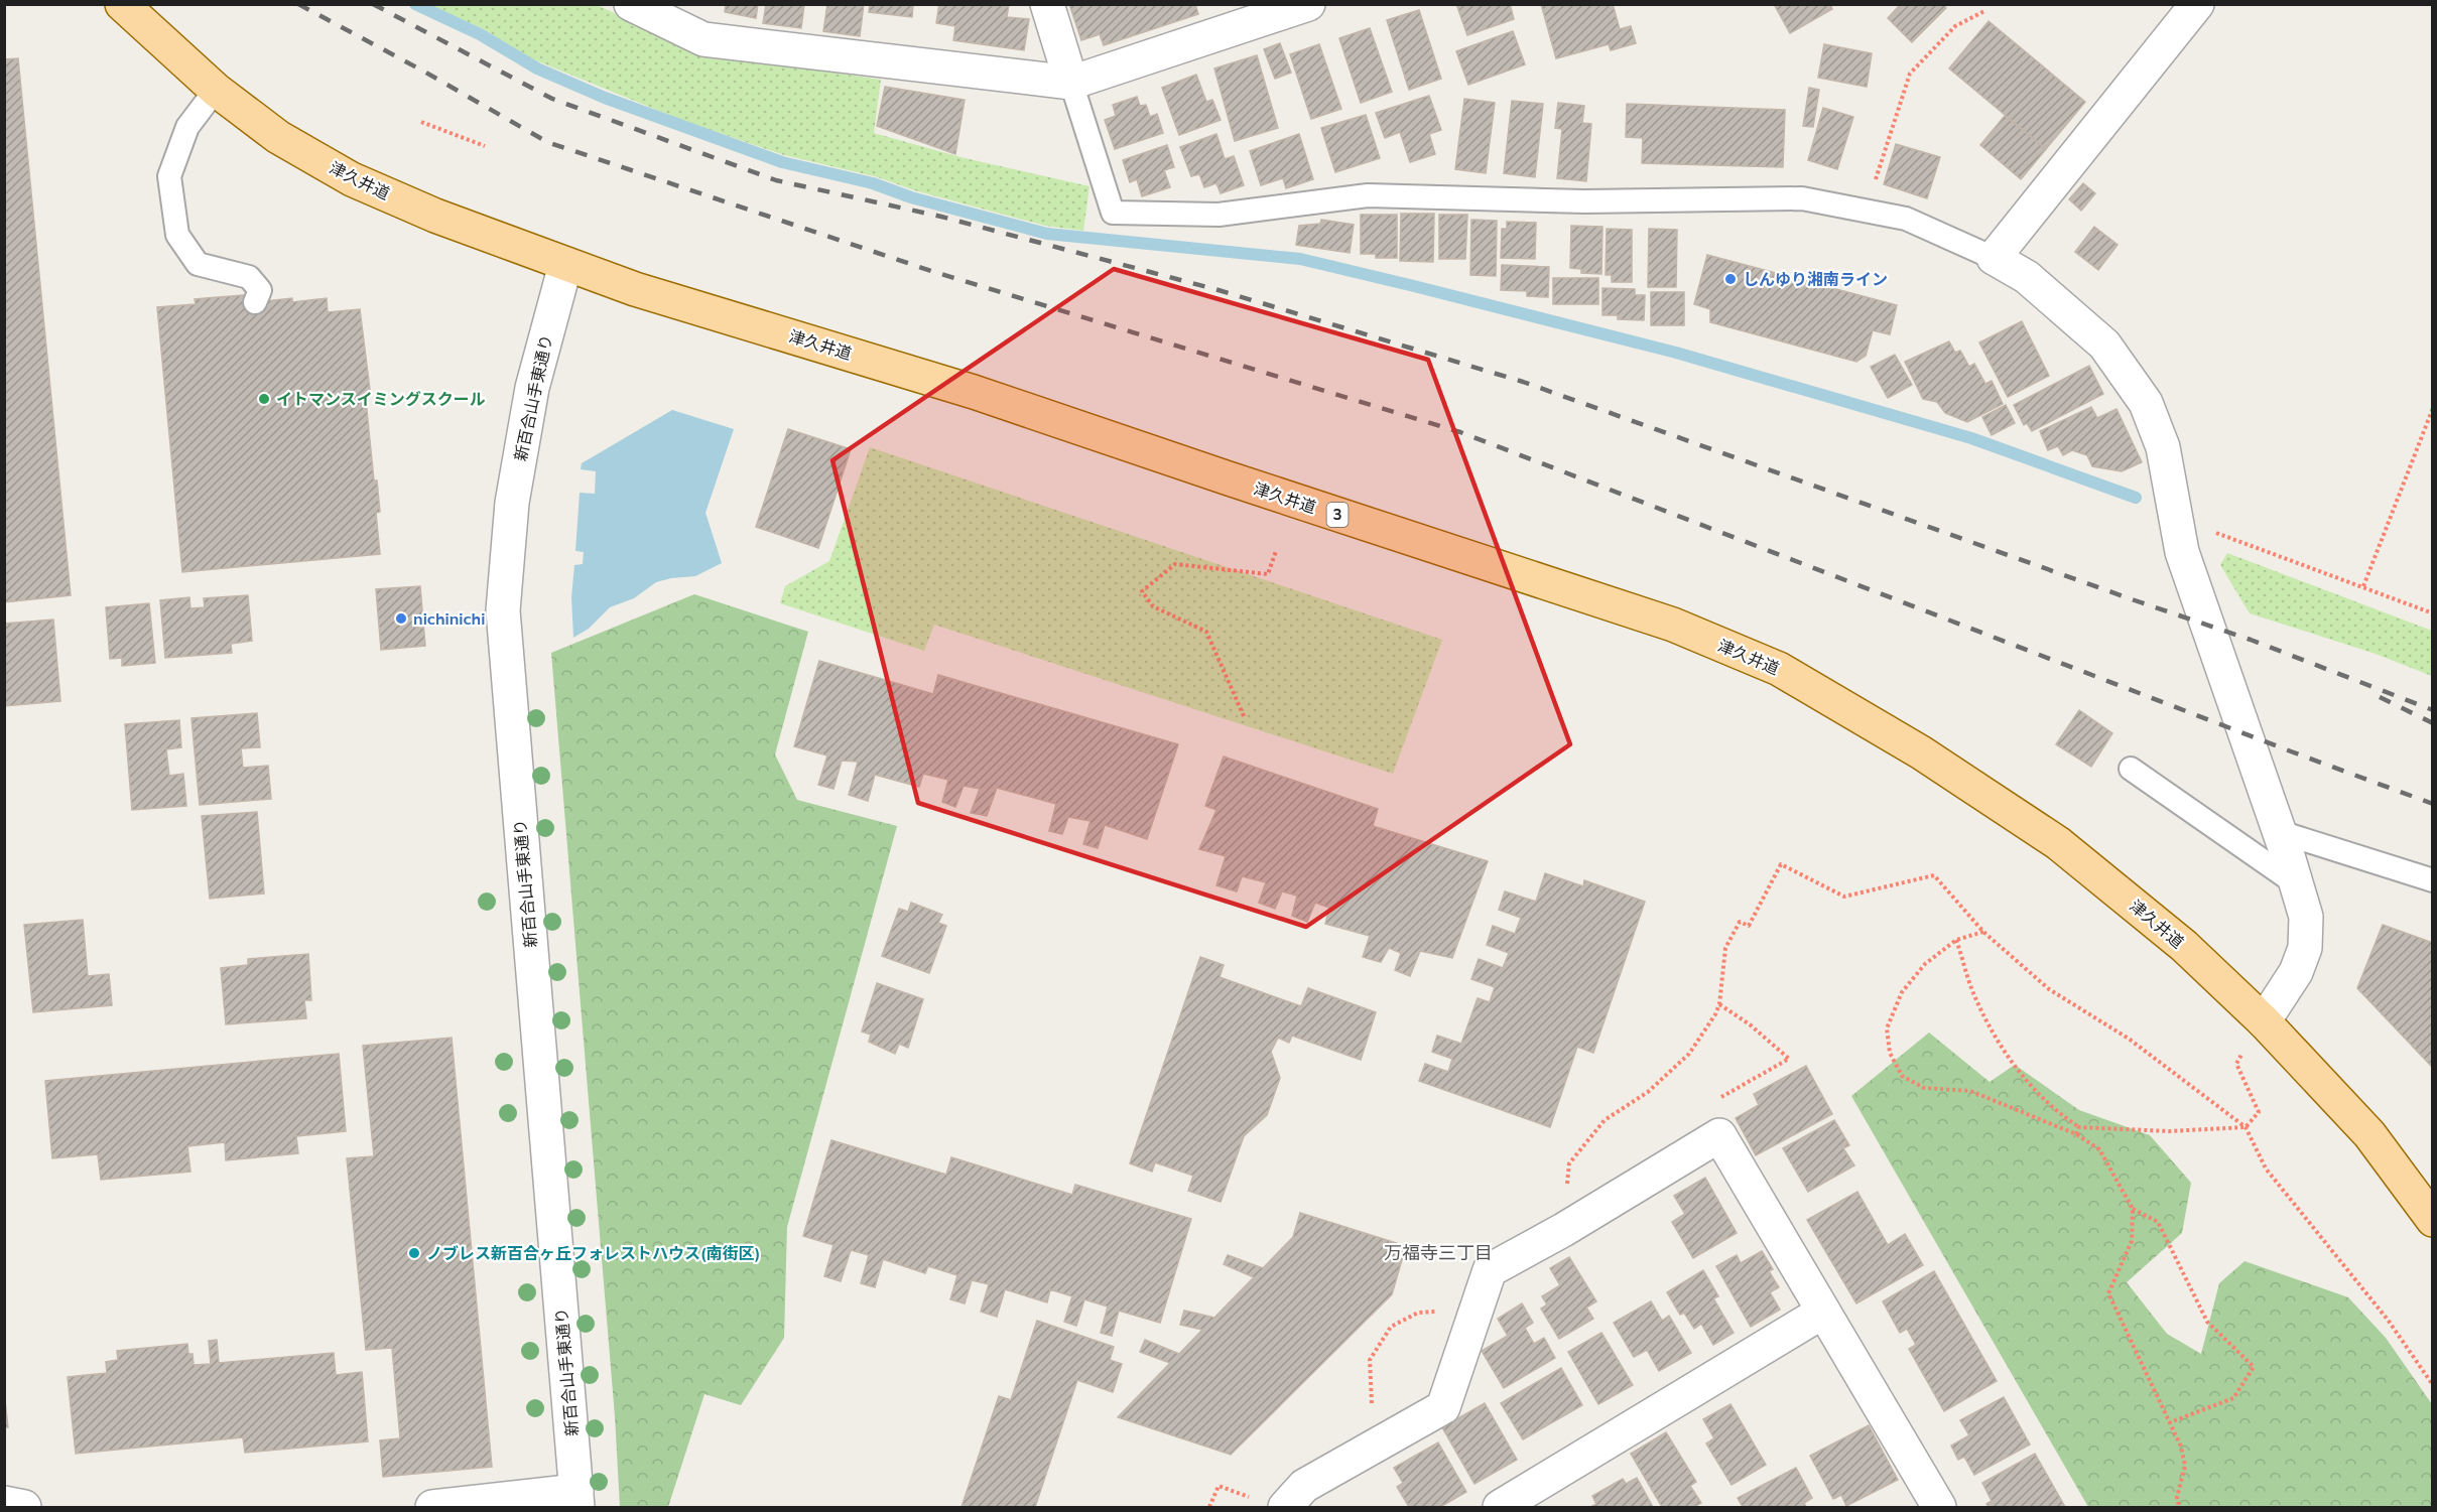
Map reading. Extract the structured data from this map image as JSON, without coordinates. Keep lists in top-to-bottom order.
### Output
{
  "streets": {
    "main road": ["津久井道", "3"],
    "street": ["新百合山手東通り"]
  },
  "crossings": [
    ["津久井道", "新百合山手東通り"]
  ],
  "districts": ["万福寺三丁目"],
  "places": [
    "しんゆり湘南ライン",
    "イトマンスイミングスクール",
    "nichinichi",
    "ノブレス新百合ヶ丘フォレストハウス(南街区)"
  ]
}
